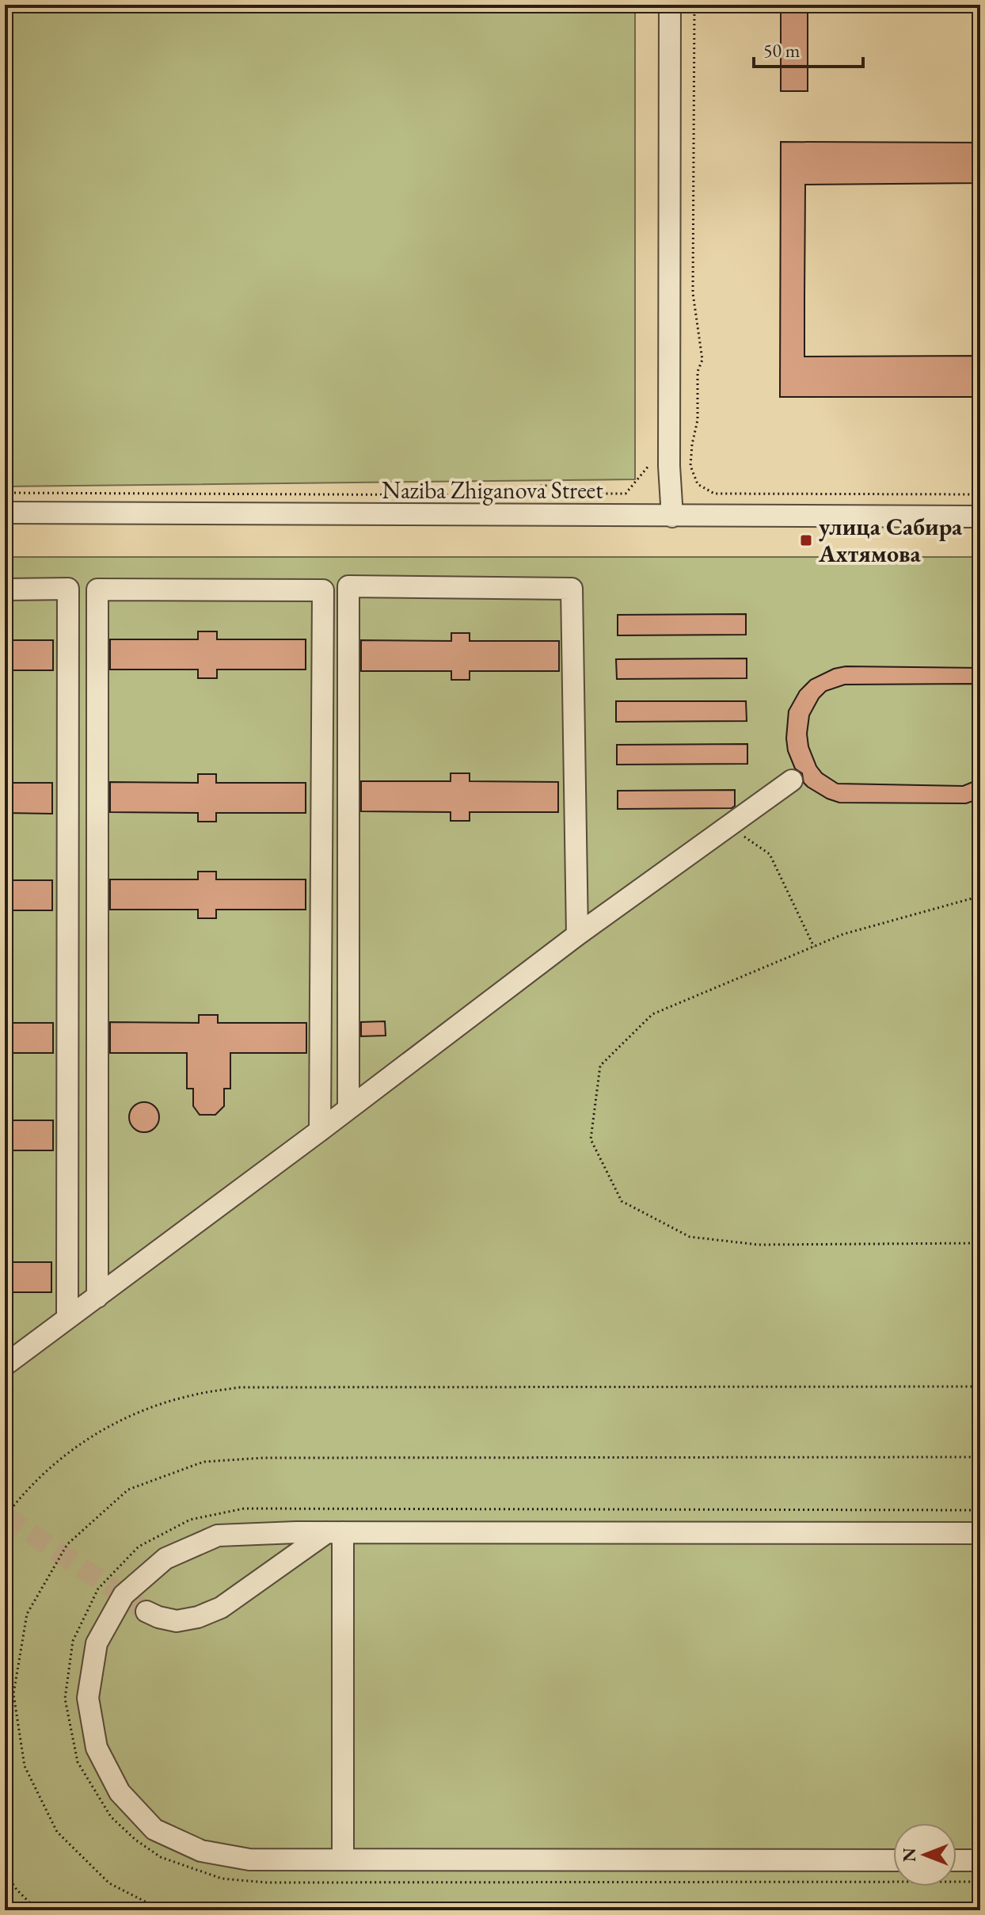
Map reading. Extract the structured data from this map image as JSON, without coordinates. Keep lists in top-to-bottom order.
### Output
{
  "streets": {
    "street": ["Naziba Zhiganova Street"]
  },
  "places": {
    "transit": ["улица Сабира Ахтямова"]
  },
  "scale_bar": "50 m",
  "north": "left"
}
